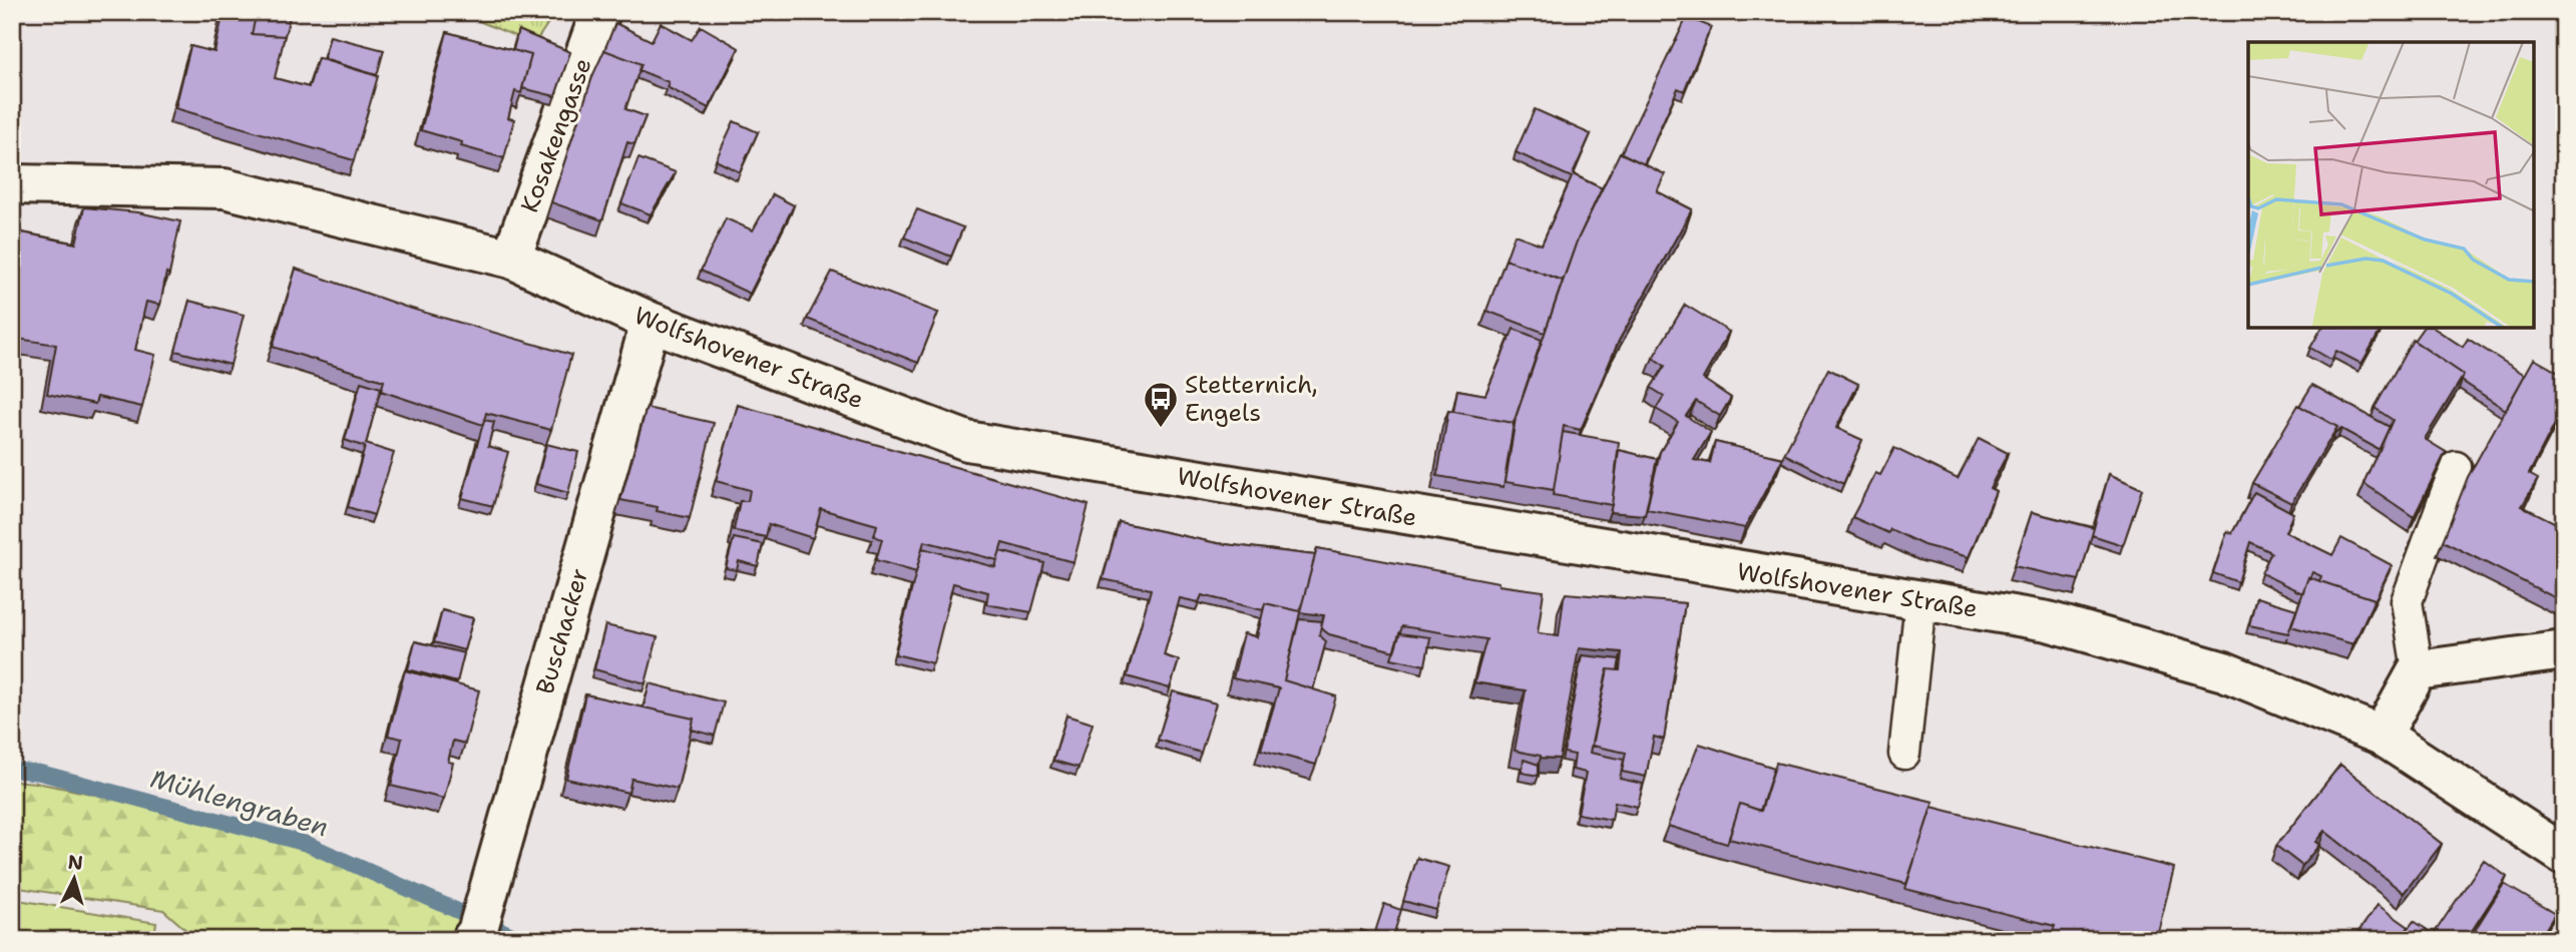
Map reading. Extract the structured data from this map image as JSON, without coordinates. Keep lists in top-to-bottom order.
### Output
{
  "streets": {
    "street": ["Kosakengasse", "Wolfshovener Straße", "Buschacker"]
  },
  "crossings": [
    ["Kosakengasse", "Wolfshovener Straße"],
    ["Wolfshovener Straße", "Buschacker"]
  ],
  "water": ["Mühlengraben"],
  "places": {
    "bus stop": ["Stetternich, Engels"]
  },
  "north": "top"
}
